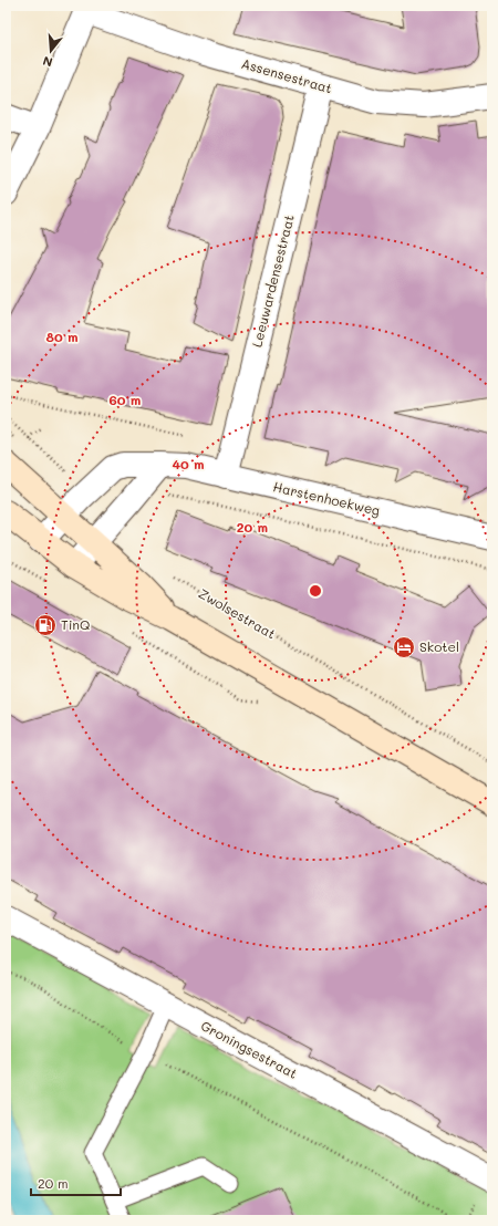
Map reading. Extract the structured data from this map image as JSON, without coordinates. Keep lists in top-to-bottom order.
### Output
{
  "streets": {
    "street": [
      "Assensestraat",
      "Leeuwardensestraat",
      "Harstenhoekweg",
      "Groningsestraat"
    ],
    "path": ["Zwolsestraat"]
  },
  "crossings": [
    ["Assensestraat", "Leeuwardensestraat"],
    ["Leeuwardensestraat", "Harstenhoekweg"]
  ],
  "places": {
    "fuel station": ["TinQ"],
    "hotel": ["Skotel"]
  },
  "scale_bar": "20 m",
  "north": "bottom",
  "rings": [
    "80 m",
    "60 m",
    "40 m",
    "20 m"
  ]
}
